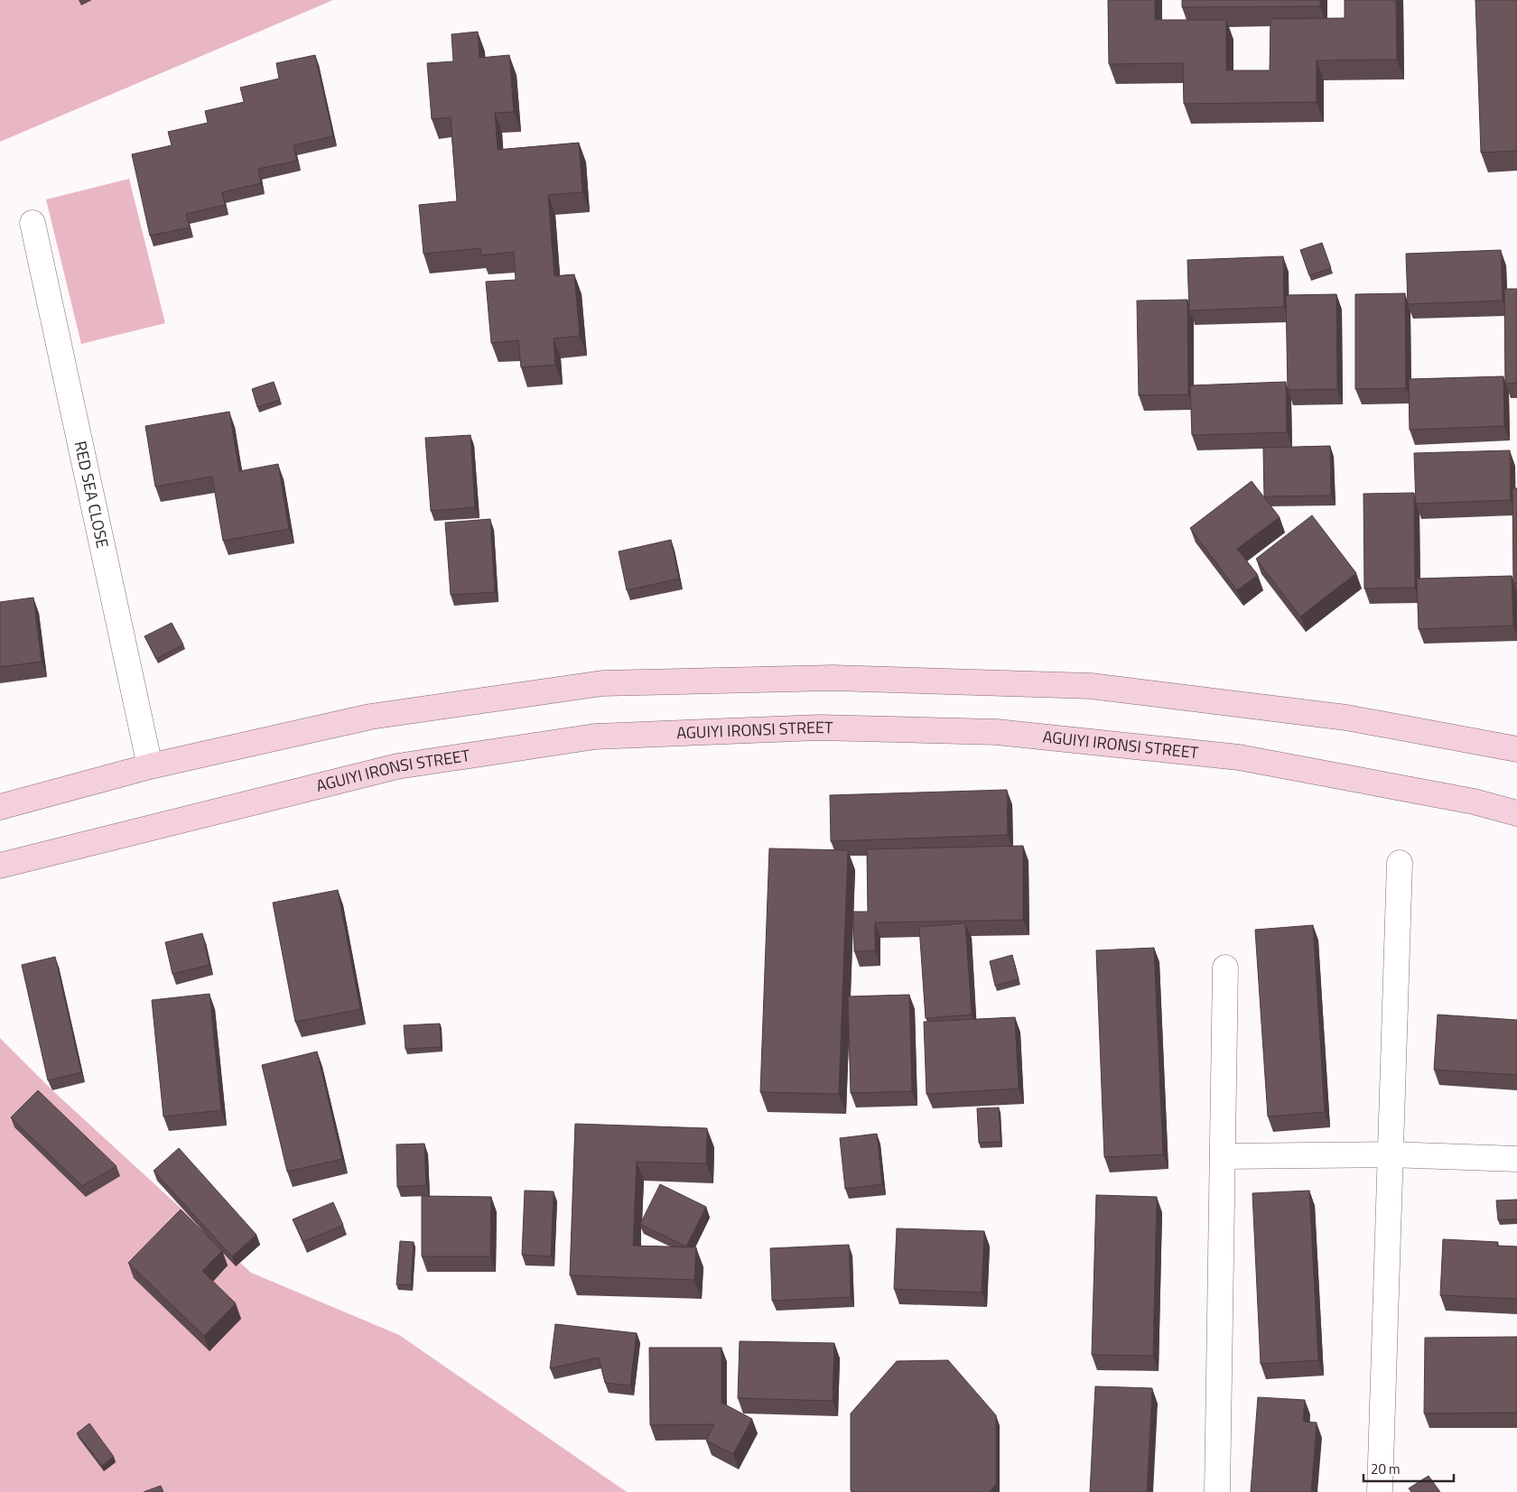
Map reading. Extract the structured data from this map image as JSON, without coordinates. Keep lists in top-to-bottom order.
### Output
{
  "streets": {
    "main road": ["AGUIYI IRONSI STREET"],
    "street": ["RED SEA CLOSE"]
  },
  "scale_bar": "20 m"
}
